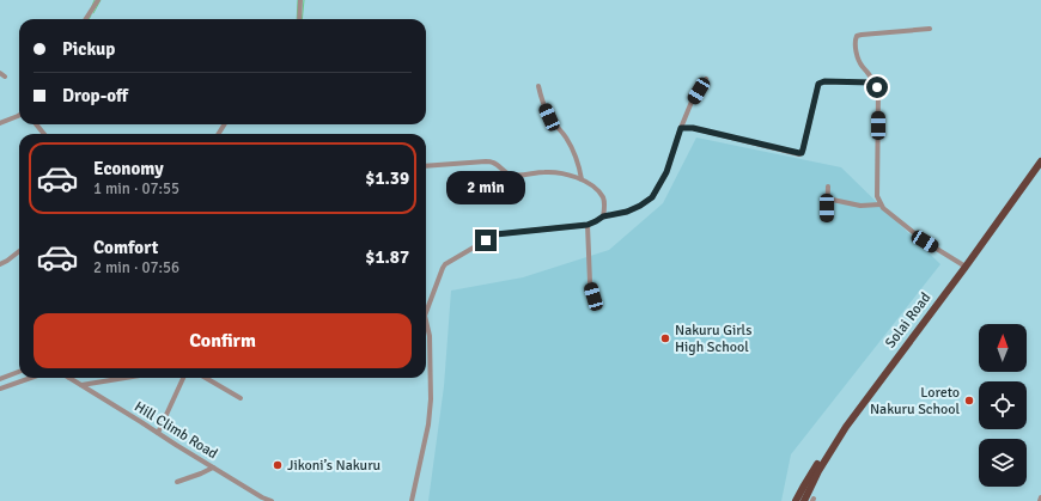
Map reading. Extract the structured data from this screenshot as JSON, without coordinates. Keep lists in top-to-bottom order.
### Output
{
  "streets": {
    "highway": ["Solai Road"],
    "street": ["Hill Climb Road"]
  },
  "places": ["Nakuru Girls High School", "Loreto Nakuru School", "Jikoni’s Nakuru"],
  "north": "top",
  "page": {
    "banner": ["Pickup", "Drop-off"],
    "list": [
      {
        "name": "Economy",
        "note": "1 min · 07:55",
        "value": "$1.39"
      },
      {
        "name": "Comfort",
        "note": "2 min · 07:56",
        "value": "$1.87"
      }
    ],
    "bubble": "2 min",
    "buttons": "Confirm"
  }
}
